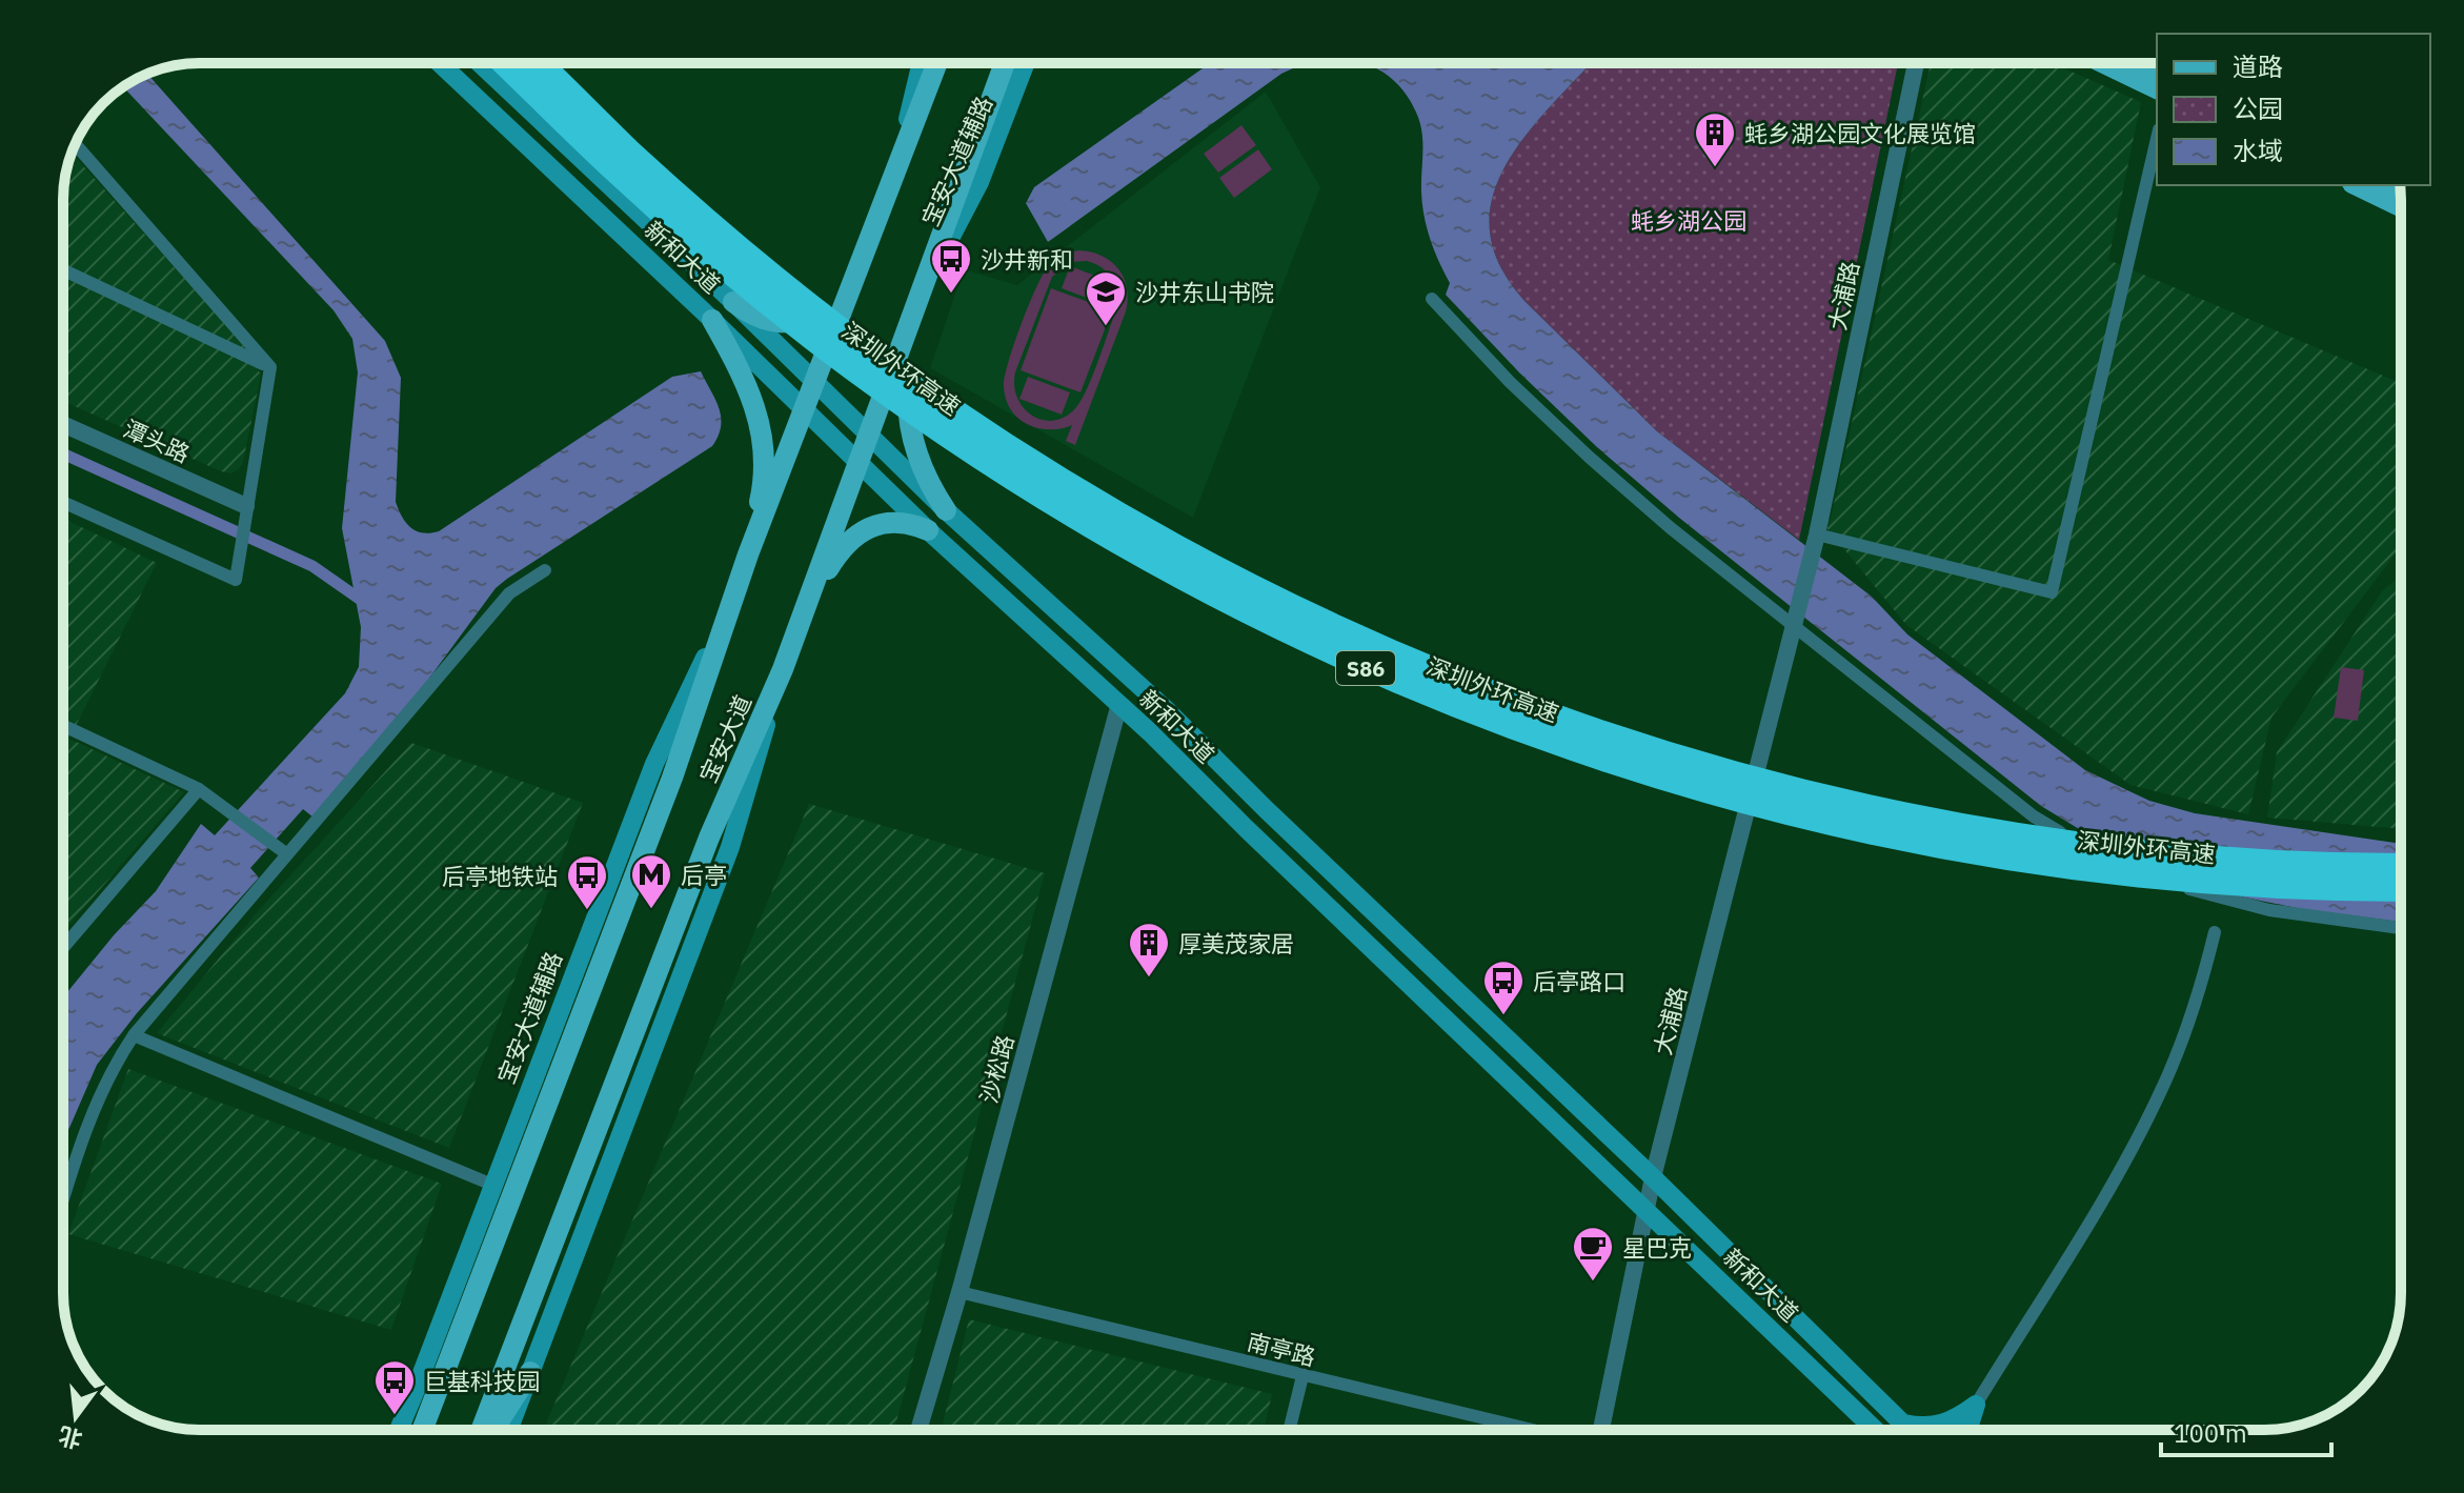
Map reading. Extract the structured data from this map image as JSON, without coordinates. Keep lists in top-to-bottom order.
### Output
{
  "streets": {
    "highway": ["深圳外环高速", "S86"],
    "main road": ["宝安大道辅路", "新和大道", "宝安大道"],
    "street": [
      "大浦路",
      "潭头路",
      "沙松路",
      "南亭路"
    ]
  },
  "crossings": [
    ["宝安大道辅路", "宝安大道"],
    ["新和大道", "大浦路"],
    ["新和大道", "宝安大道"],
    ["新和大道", "沙松路"],
    ["沙松路", "南亭路"]
  ],
  "parks": ["蚝乡湖公园"],
  "places": {
    "building": ["蚝乡湖公园文化展览馆", "厚美茂家居"],
    "bus stop": [
      "沙井新和",
      "后亭地铁站",
      "后亭路口",
      "巨基科技园"
    ],
    "school or university": ["沙井东山书院"],
    "metro station": ["后亭"],
    "cafe": ["星巴克"]
  },
  "legend": ["道路", "公园", "水域"],
  "scale_bar": "100 m",
  "north": "bottom"
}
